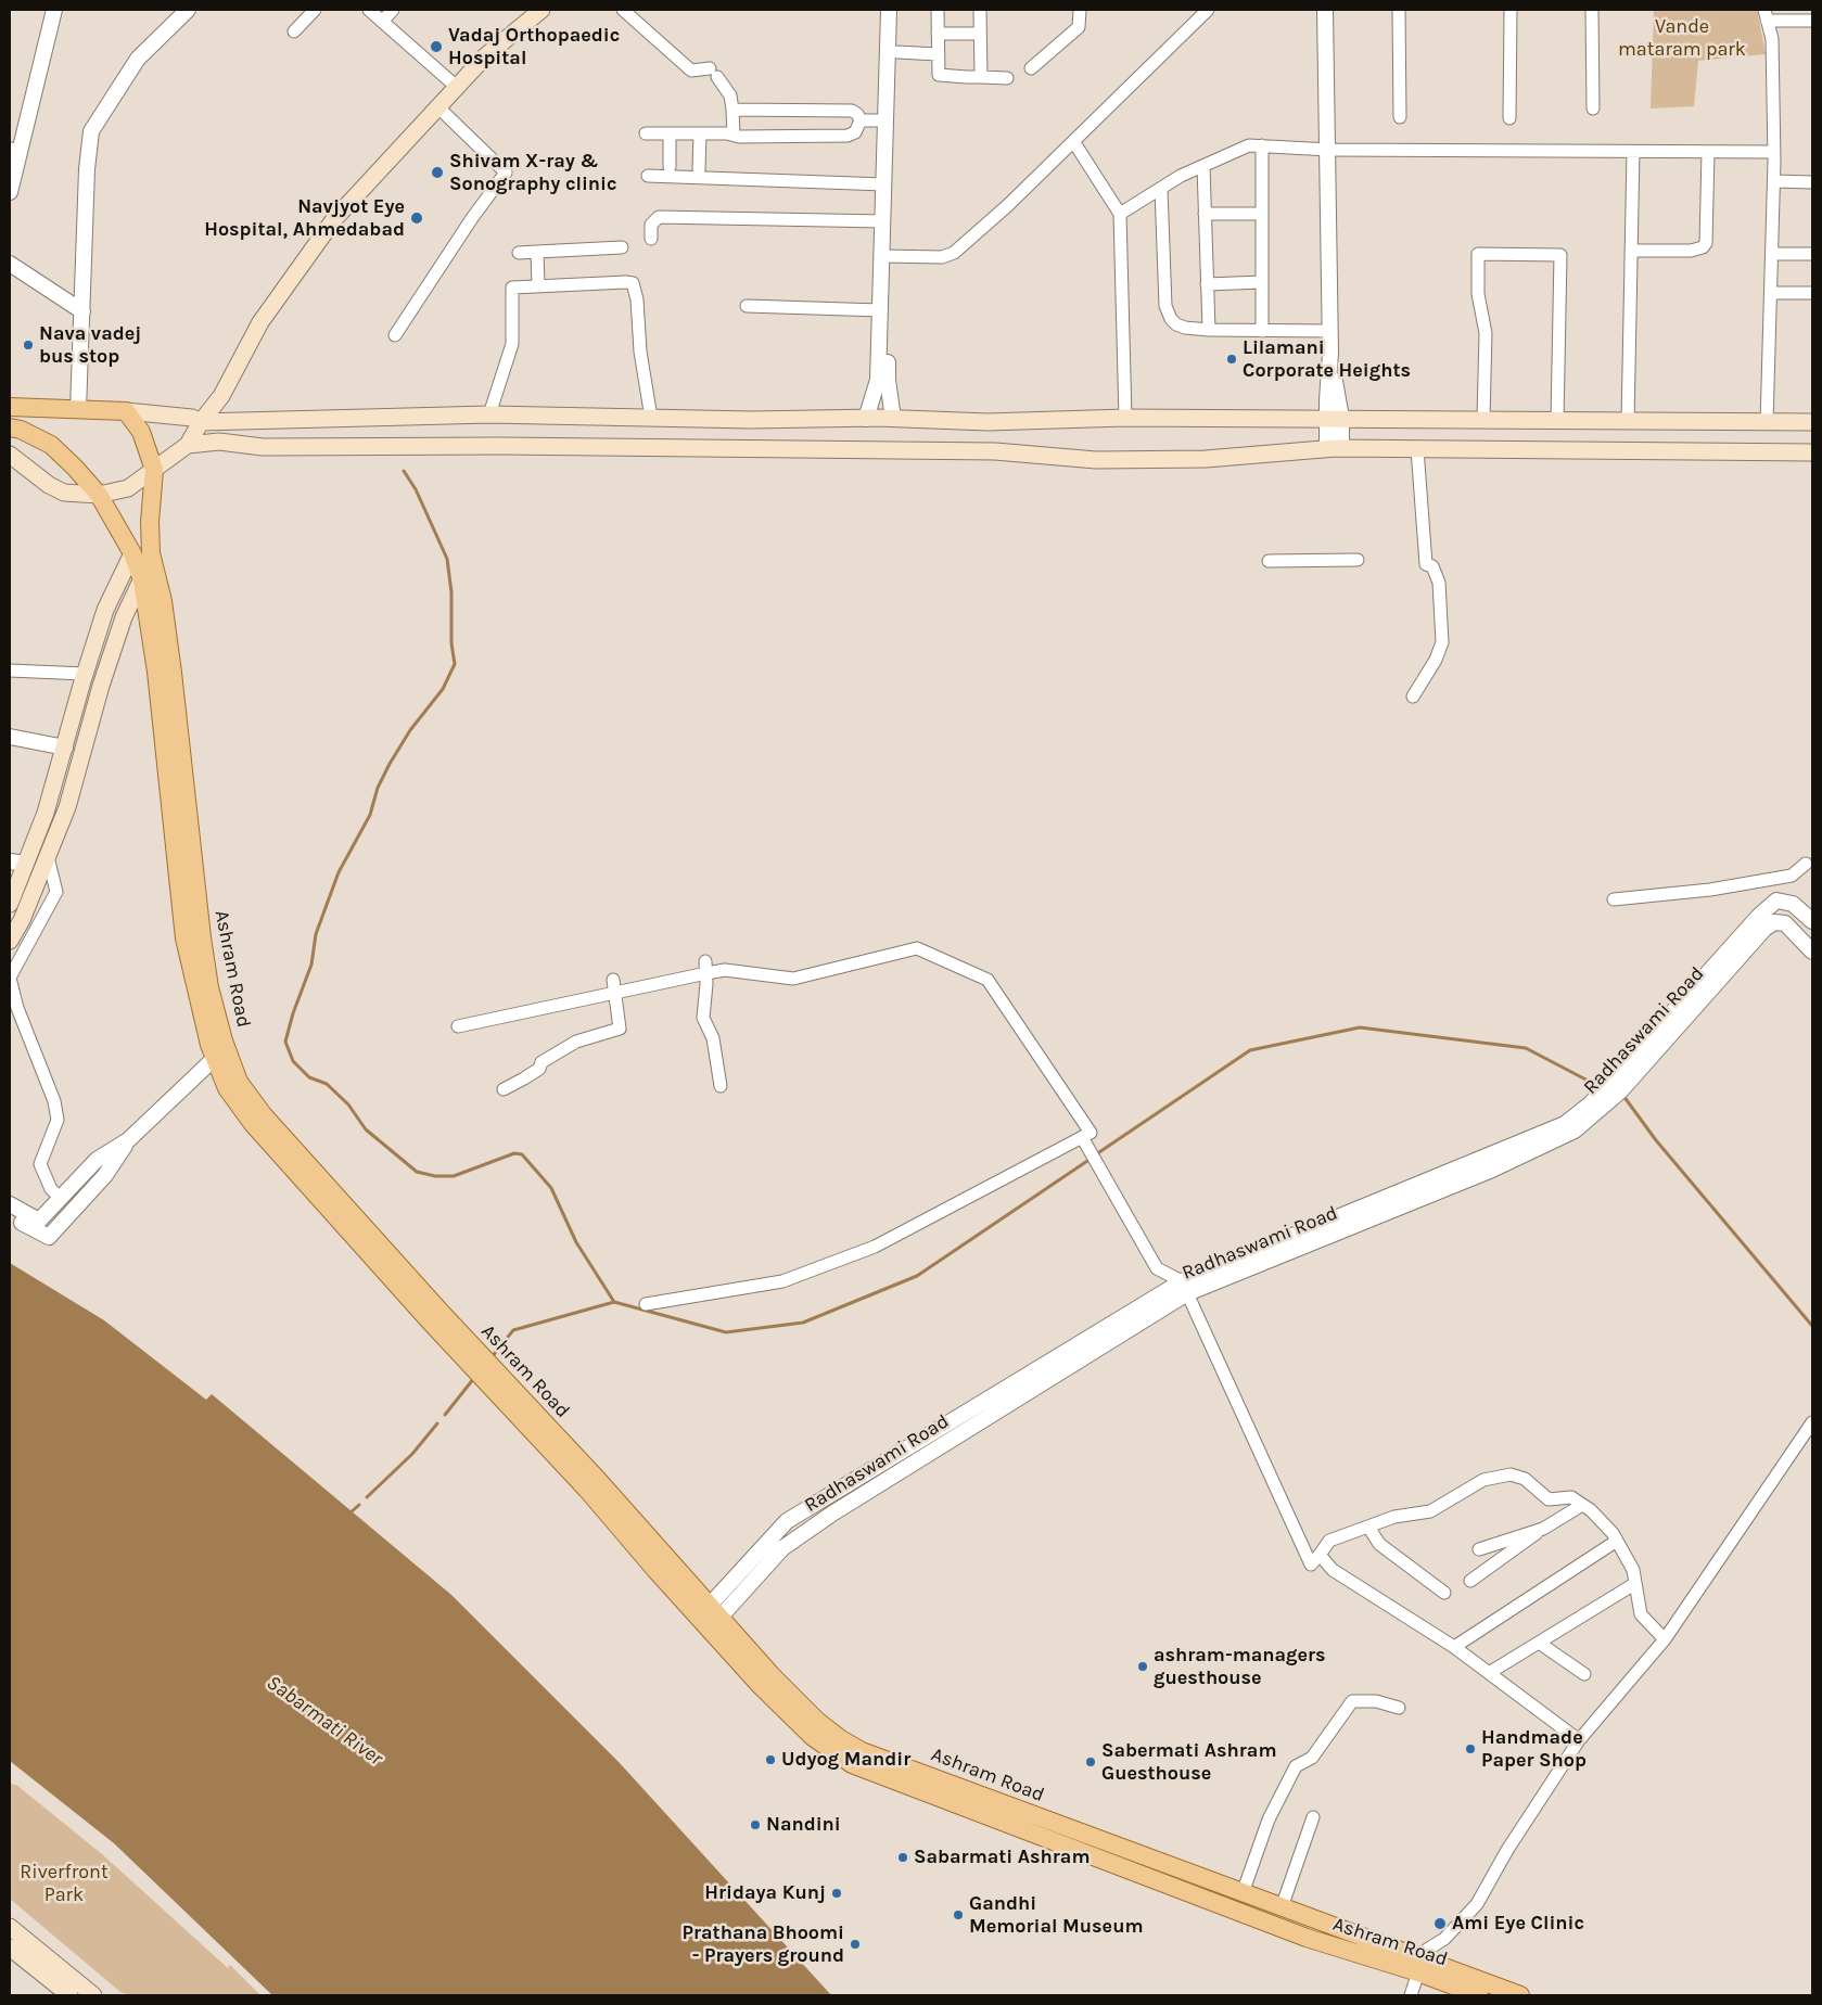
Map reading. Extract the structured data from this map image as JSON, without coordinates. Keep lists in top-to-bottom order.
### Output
{
  "streets": {
    "main road": ["Ashram Road"],
    "street": ["Radhaswami Road"]
  },
  "crossings": [
    ["Ashram Road", "Radhaswami Road"]
  ],
  "water": ["Sabarmati River"],
  "parks": ["Vande mataram park", "Riverfront Park"],
  "places": [
    "Vadaj Orthopaedic Hospital",
    "Shivam X-ray & Sonography clinic",
    "Navjyot Eye Hospital, Ahmedabad",
    "Nava vadej bus stop",
    "Lilamani Corporate Heights",
    "ashram-managers guesthouse",
    "Handmade Paper Shop",
    "Udyog Mandir",
    "Sabermati Ashram Guesthouse",
    "Nandini",
    "Sabarmati Ashram",
    "Hridaya Kunj",
    "Gandhi Memorial Museum",
    "Ami Eye Clinic",
    "Prathana Bhoomi - Prayers ground"
  ]
}
